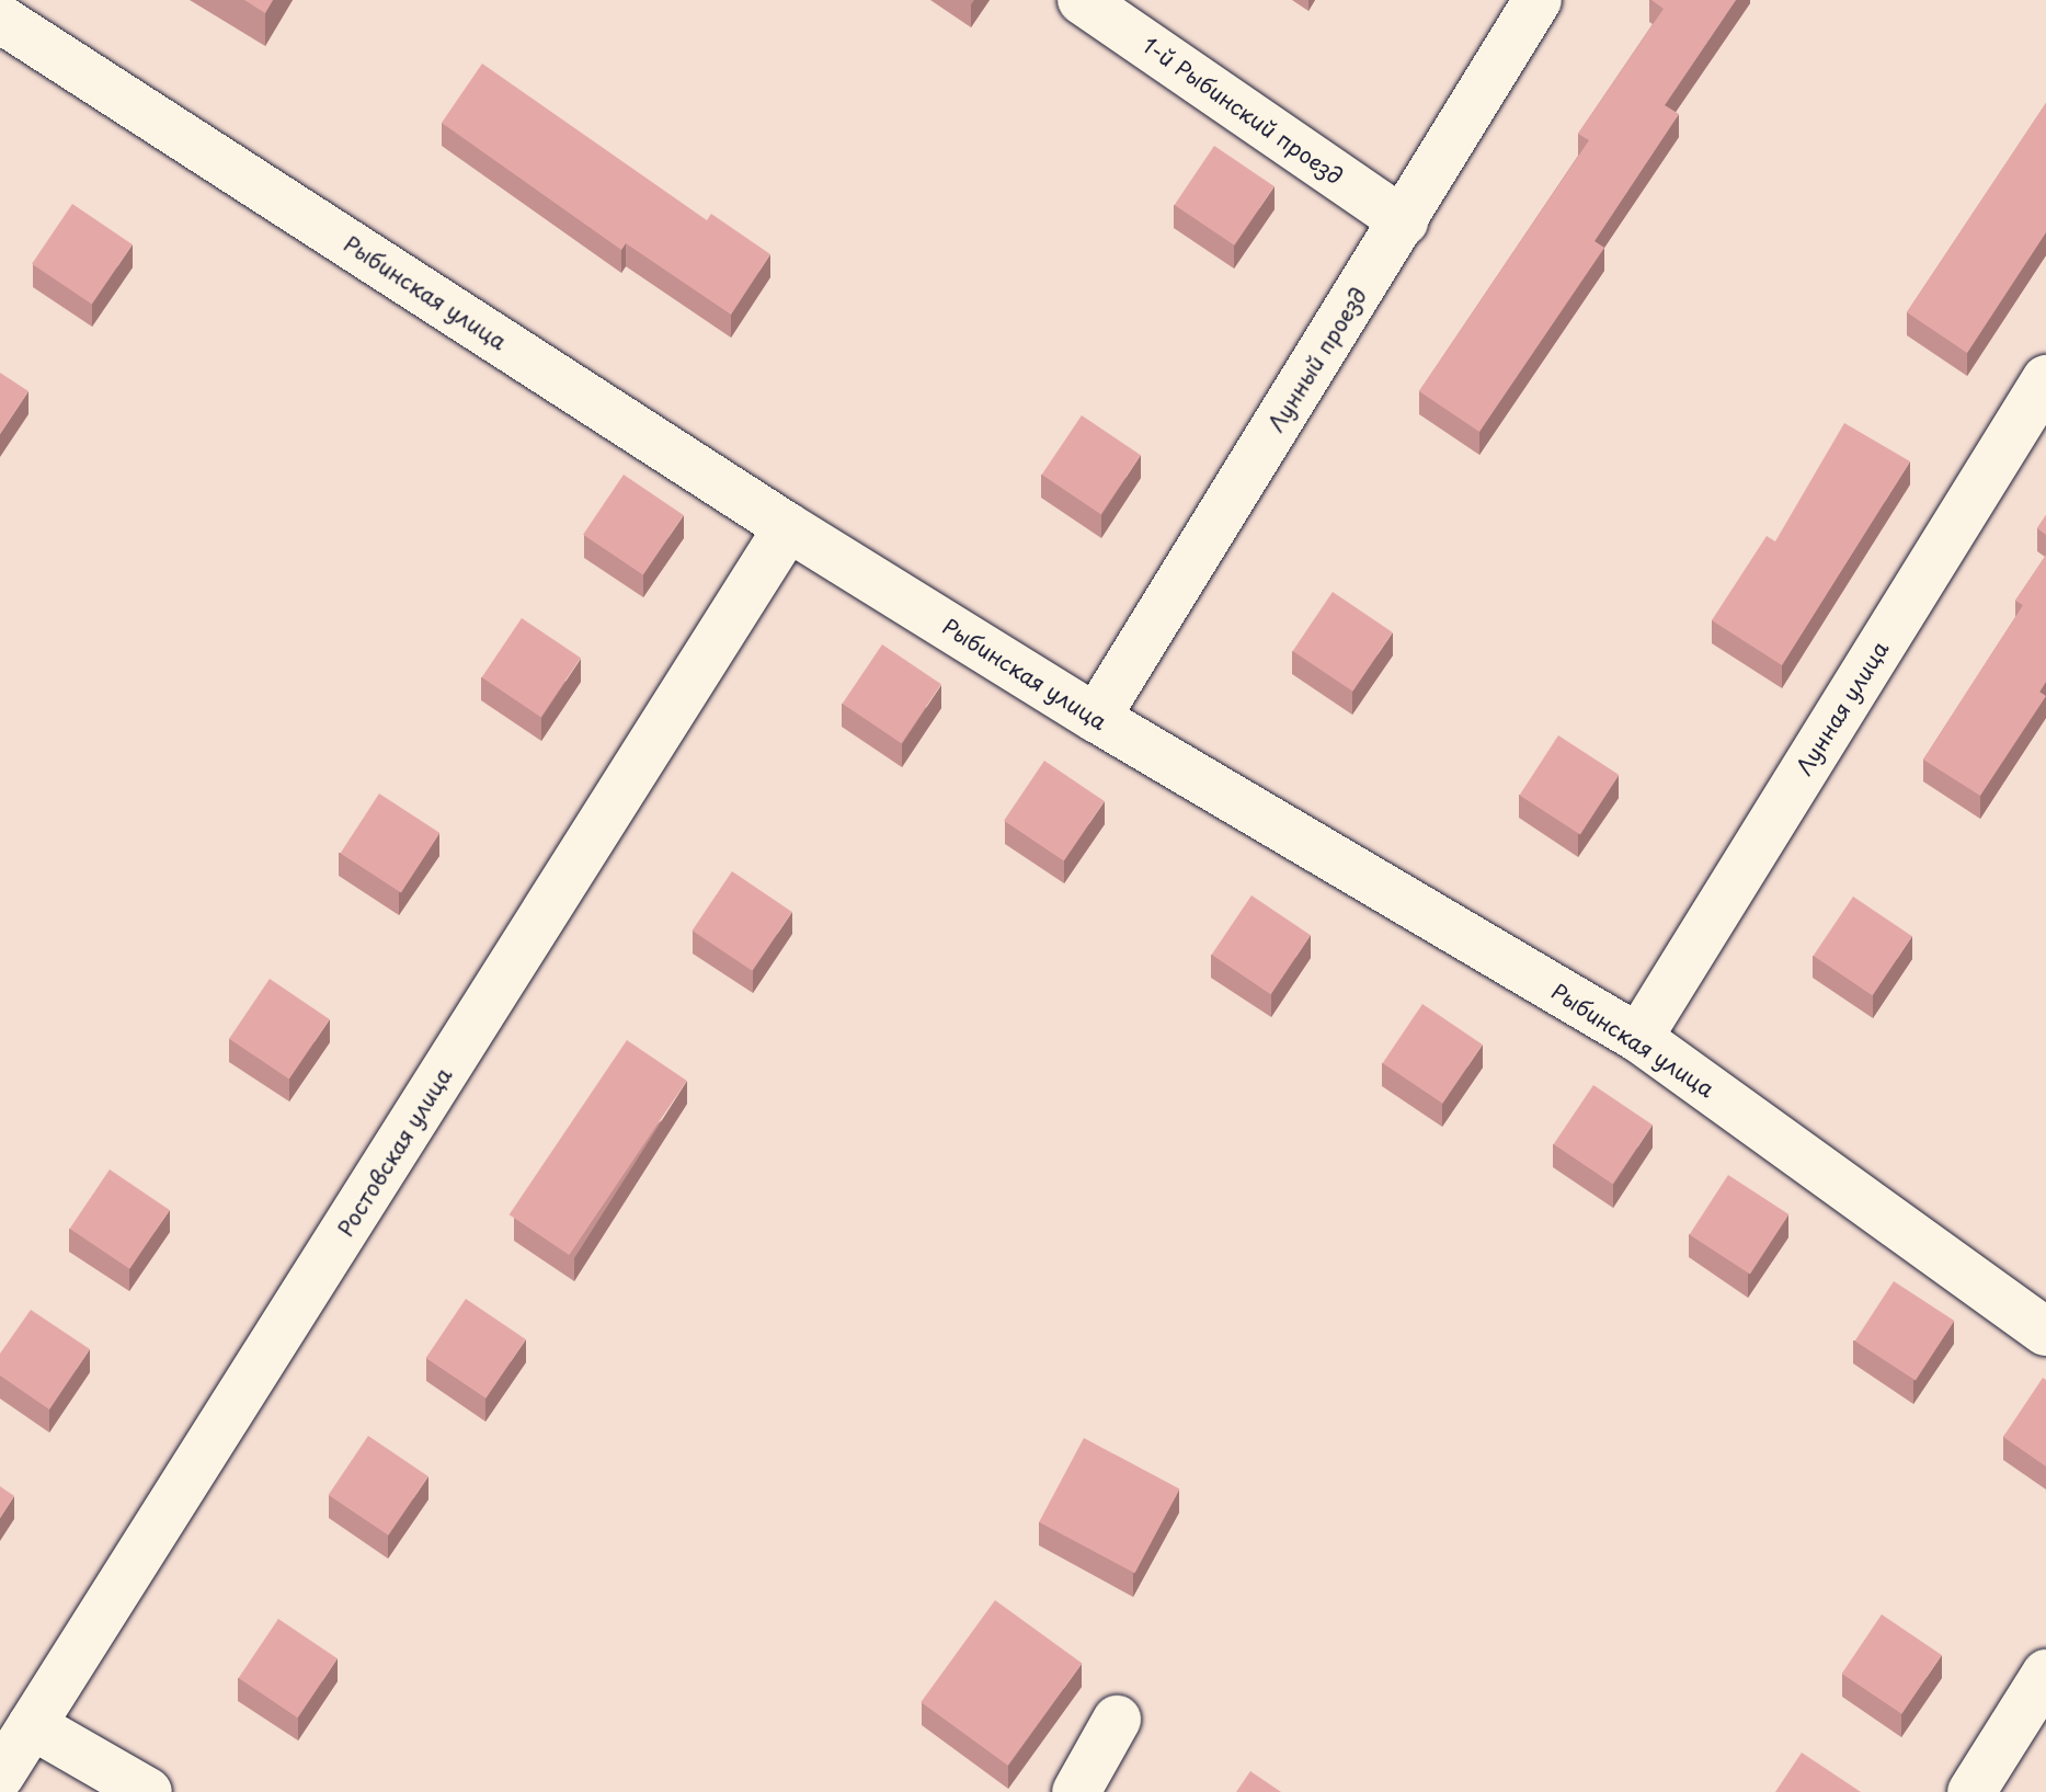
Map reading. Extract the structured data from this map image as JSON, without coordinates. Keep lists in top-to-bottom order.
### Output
{
  "streets": {
    "street": [
      "1-й Рыбинский проезд",
      "Рыбинская улица",
      "Лунный проезд",
      "Лунная улица",
      "Ростовская улица"
    ]
  },
  "crossings": [
    ["1-й Рыбинский проезд", "Лунный проезд"],
    ["Рыбинская улица", "Лунный проезд"],
    ["Рыбинская улица", "Лунная улица"],
    ["Рыбинская улица", "Ростовская улица"]
  ]
}
